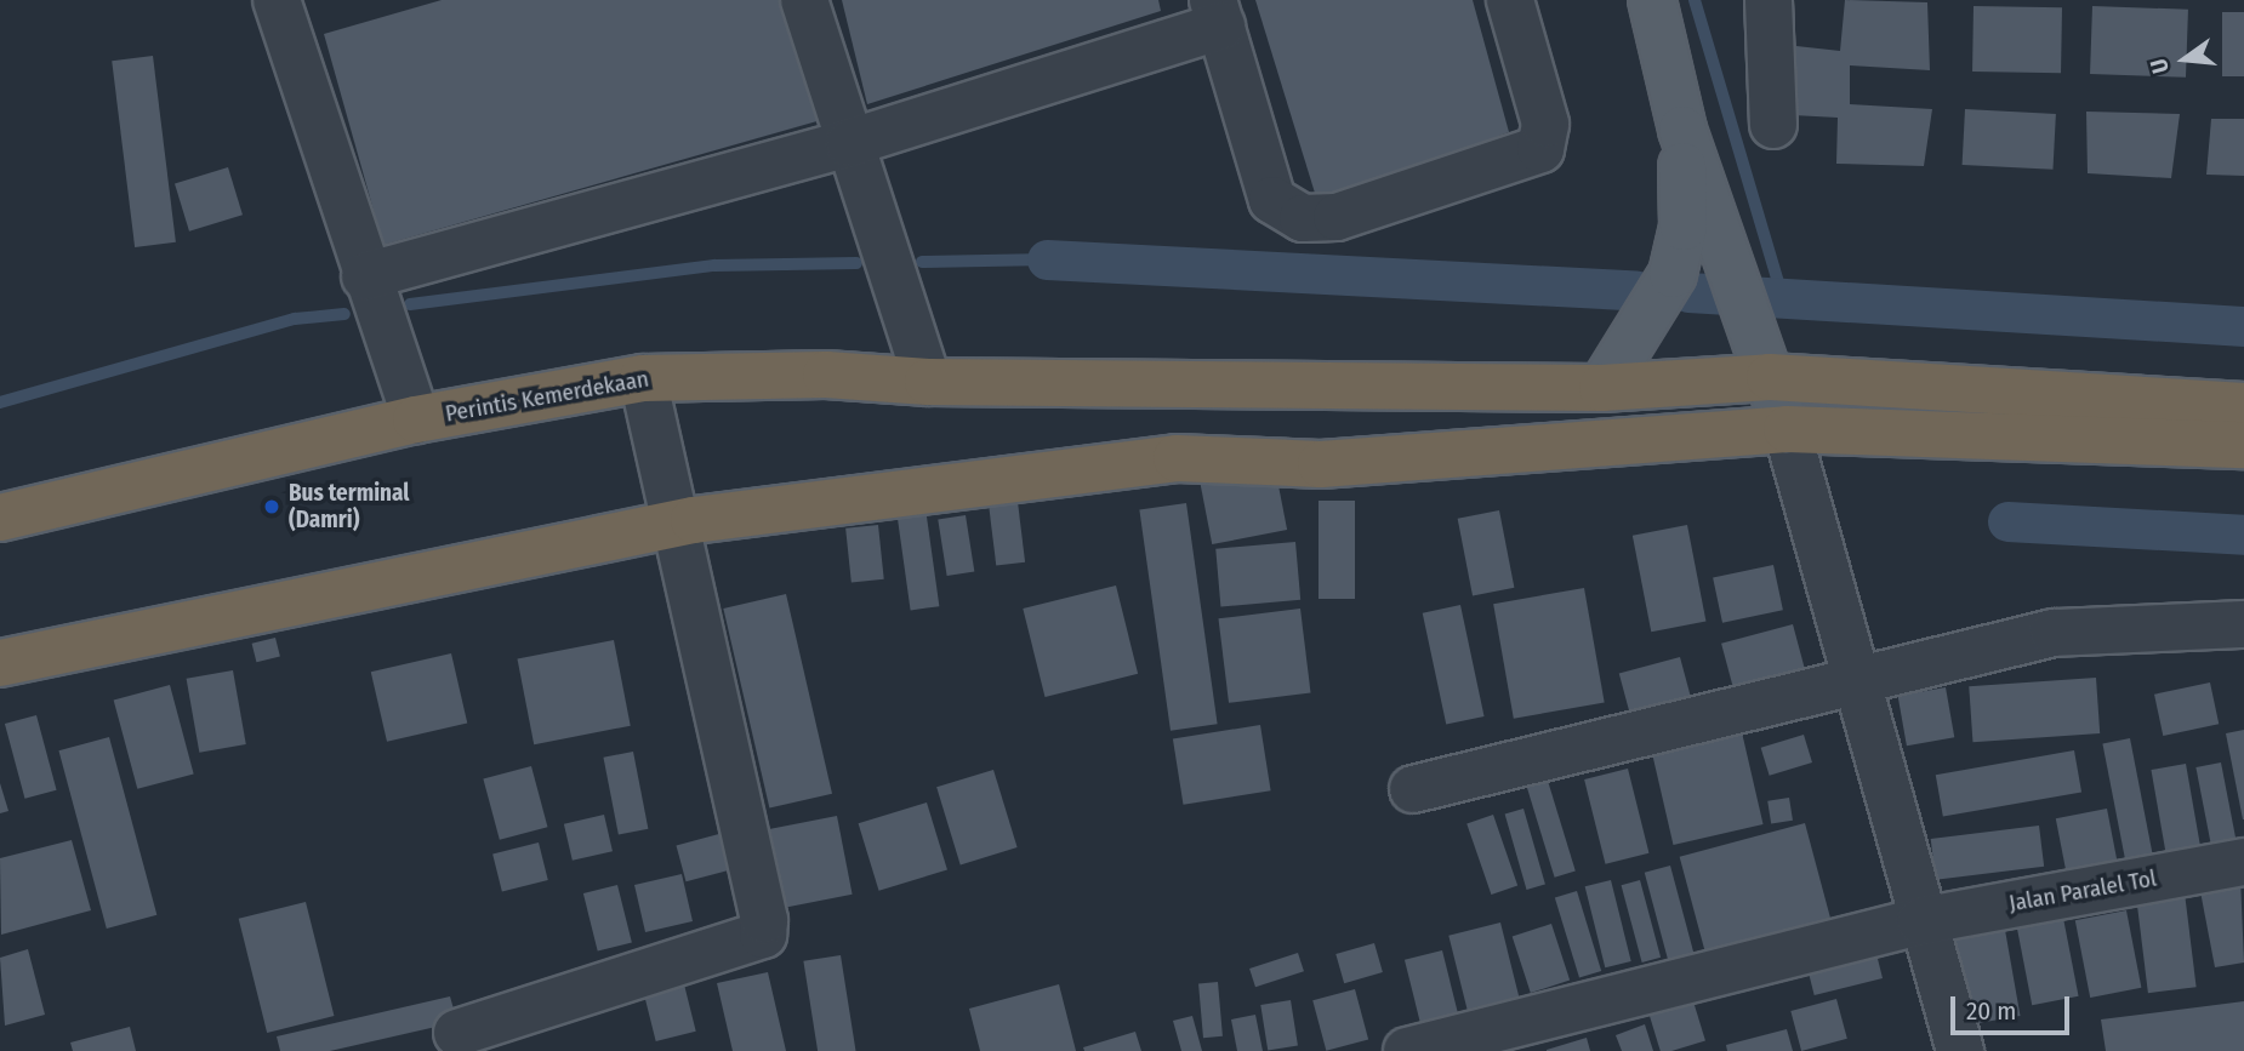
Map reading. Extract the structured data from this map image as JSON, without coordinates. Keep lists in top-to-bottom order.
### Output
{
  "streets": {
    "highway": ["Perintis Kemerdekaan"],
    "street": ["Jalan Paralel Tol"]
  },
  "places": ["Bus terminal (Damri)"],
  "scale_bar": "20 m",
  "north": "left"
}
